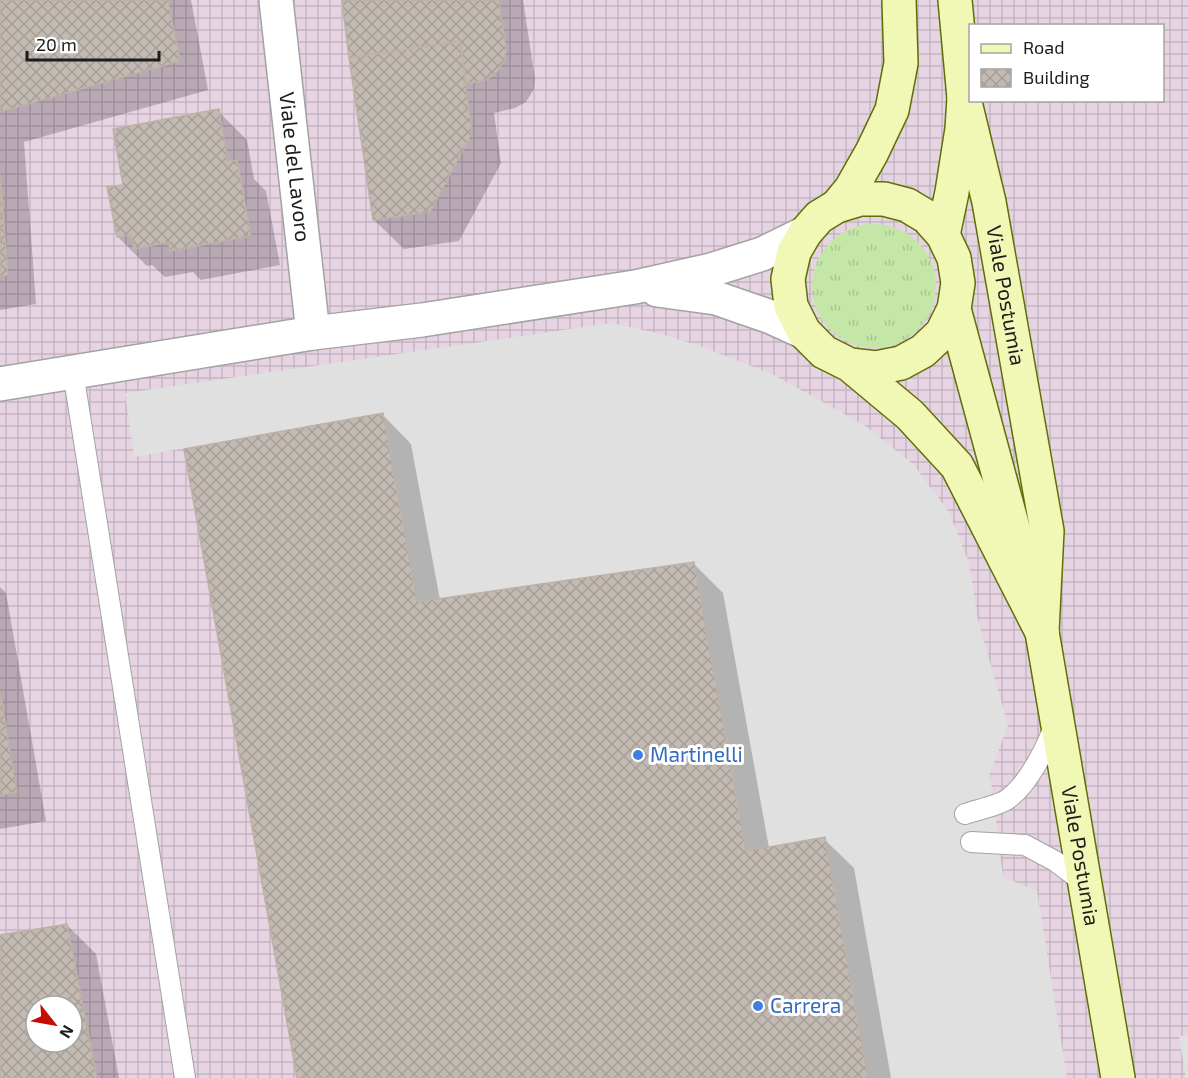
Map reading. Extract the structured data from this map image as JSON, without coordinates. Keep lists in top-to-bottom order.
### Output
{
  "streets": {
    "main road": ["Viale Postumia"],
    "street": ["Viale del Lavoro"]
  },
  "places": ["Martinelli", "Carrera"],
  "legend": ["Road", "Building"],
  "scale_bar": "20 m",
  "north": "bottom right"
}
